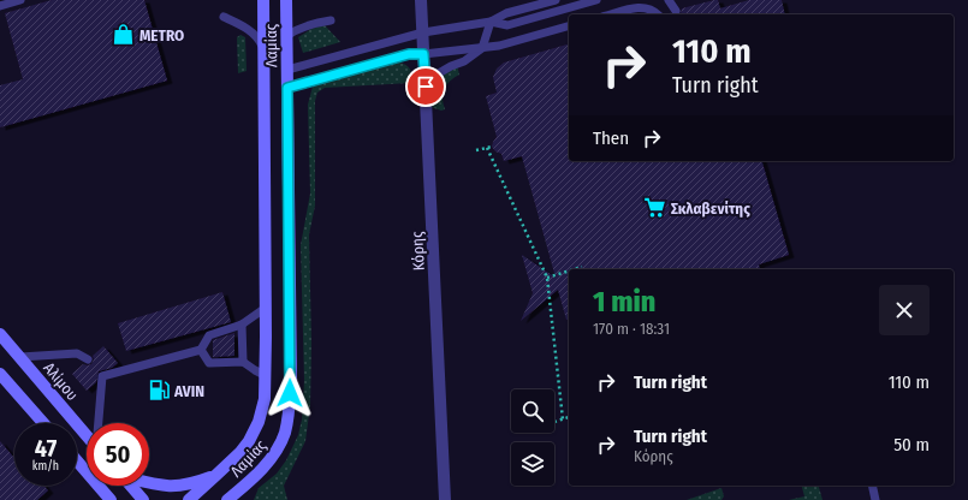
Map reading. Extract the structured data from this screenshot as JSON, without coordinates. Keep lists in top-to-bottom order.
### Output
{
  "streets": {
    "main road": ["Λαμίας", "Αλίμου"],
    "street": ["Κόρης"]
  },
  "places": {
    "shop": ["METRO"],
    "supermarket": ["Σκλαβενίτης"],
    "fuel station": ["AVIN"]
  },
  "page": {
    "turn": ["110 m", "Turn right"],
    "then": "Then",
    "heading": ["1 min", "170 m · 18:31"],
    "list": [
      {
        "name": "Turn right",
        "value": "110 m"
      },
      {
        "name": "Turn right",
        "note": "Κόρης",
        "value": "50 m"
      }
    ],
    "speed": "47 km/h",
    "limit": "50"
  }
}
